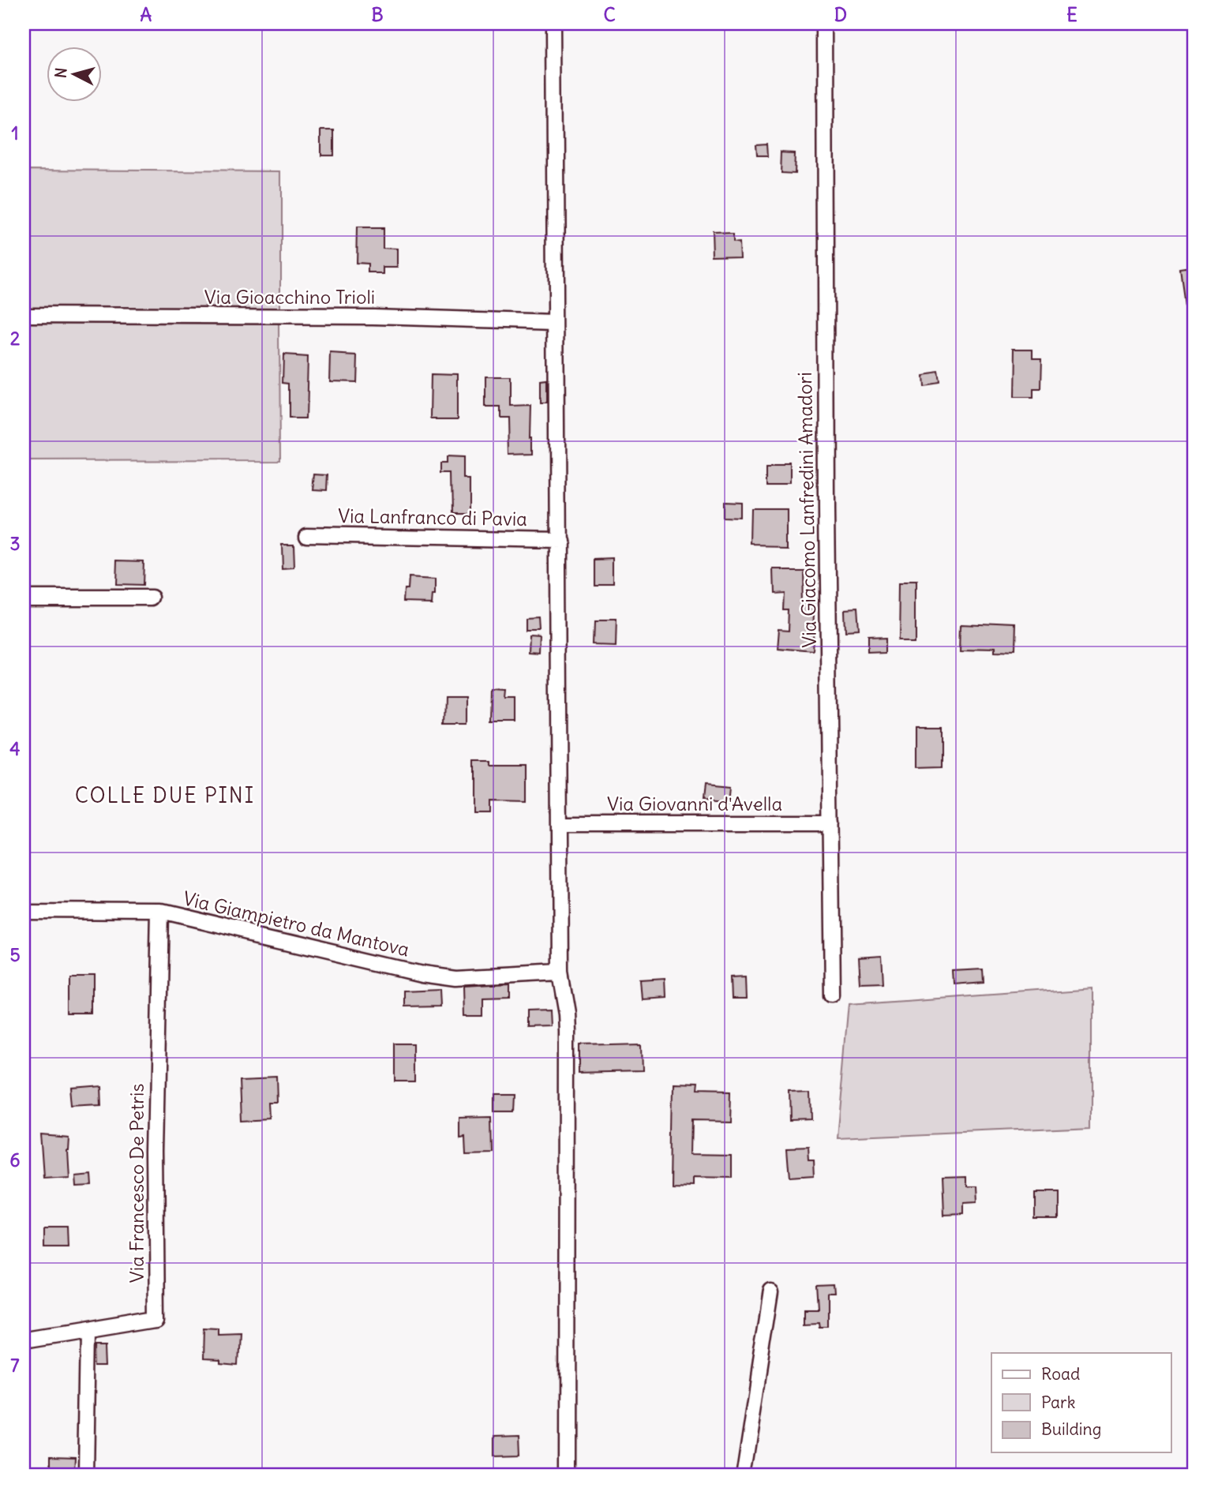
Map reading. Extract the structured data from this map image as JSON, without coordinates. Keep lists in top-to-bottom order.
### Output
{
  "streets": {
    "street": [
      "Via Gioacchino Trioli",
      "Via Giacomo Lanfredini Amadori",
      "Via Lanfranco di Pavia",
      "Via Giovanni d'Avella",
      "Via Giampietro da Mantova",
      "Via Francesco De Petris"
    ]
  },
  "crossings": [
    ["Via Giacomo Lanfredini Amadori", "Via Giovanni d'Avella"],
    ["Via Giampietro da Mantova", "Via Francesco De Petris"]
  ],
  "districts": ["COLLE DUE PINI"],
  "legend": ["Road", "Park", "Building"],
  "north": "left",
  "grid": {
    "columns": [
      "A",
      "B",
      "C",
      "D",
      "E"
    ],
    "rows": [
      "1",
      "2",
      "3",
      "4",
      "5",
      "6",
      "7"
    ]
  }
}
